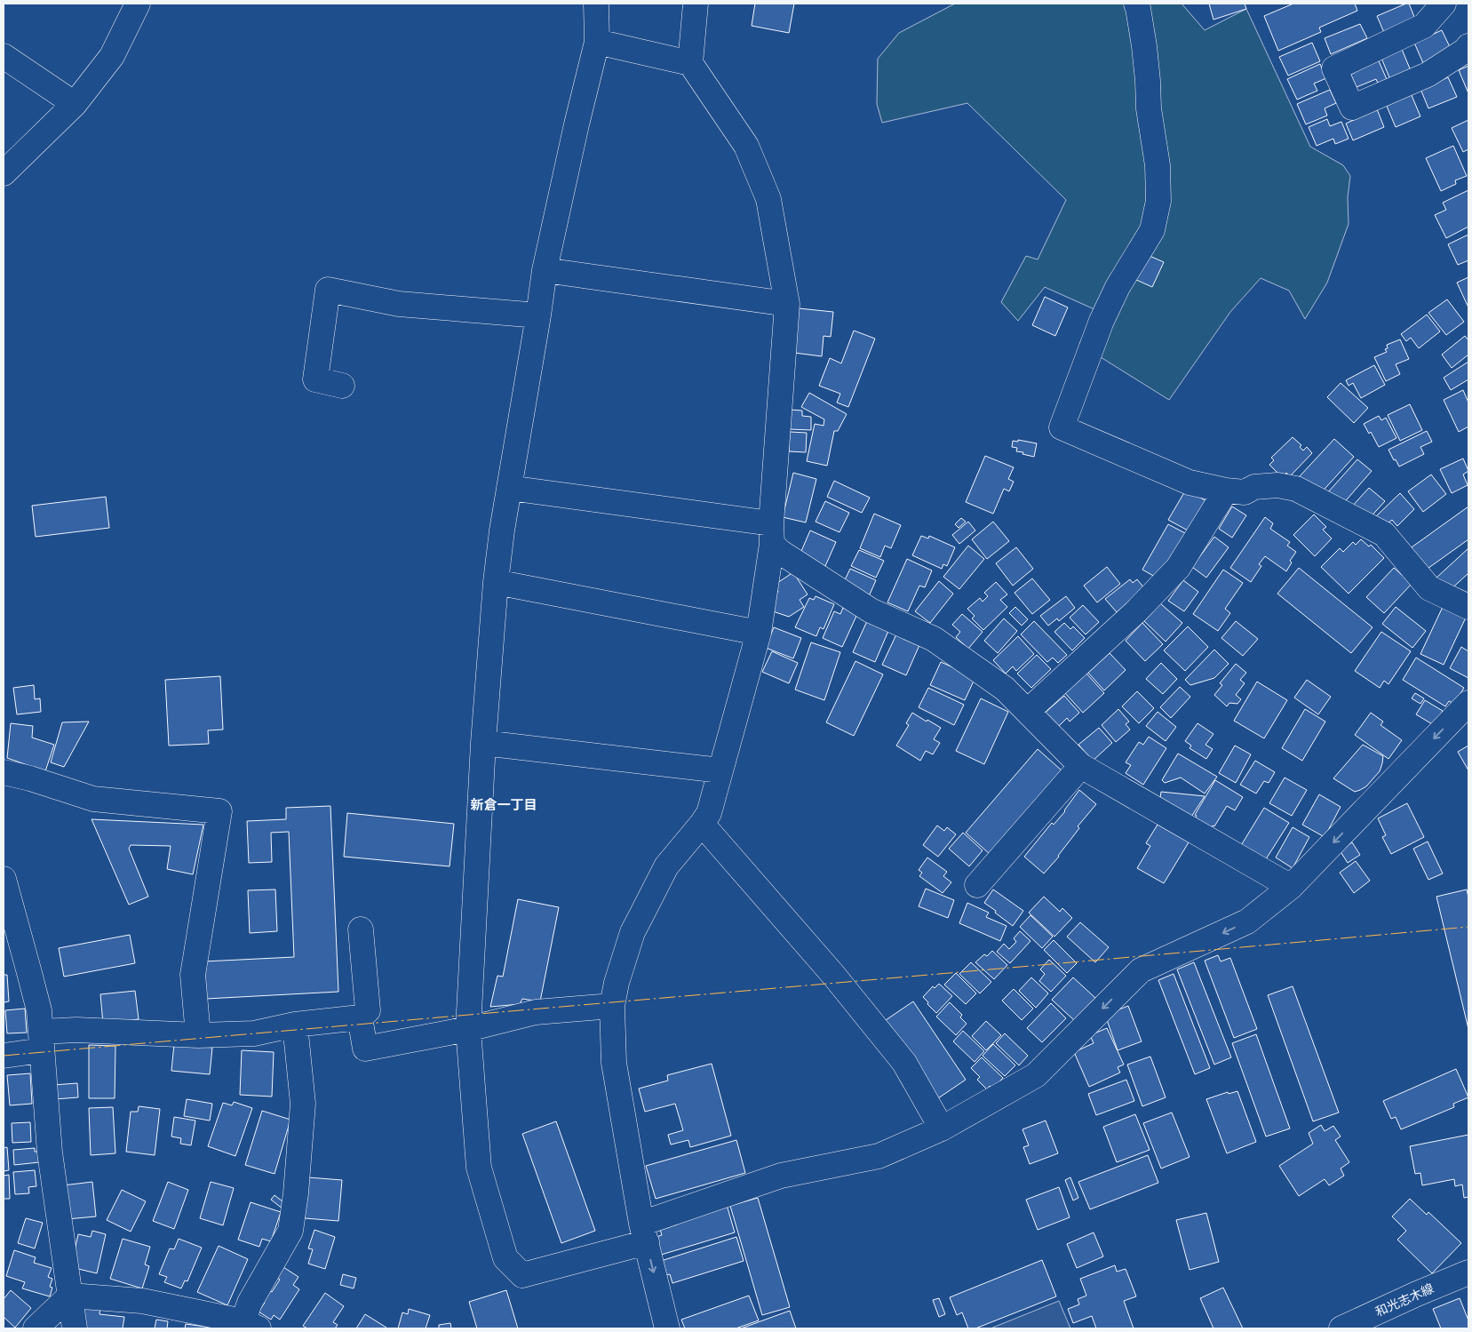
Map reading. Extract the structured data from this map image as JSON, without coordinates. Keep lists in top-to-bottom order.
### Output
{
  "streets": {
    "street": ["和光志木線"]
  },
  "districts": ["新倉一丁目"]
}
